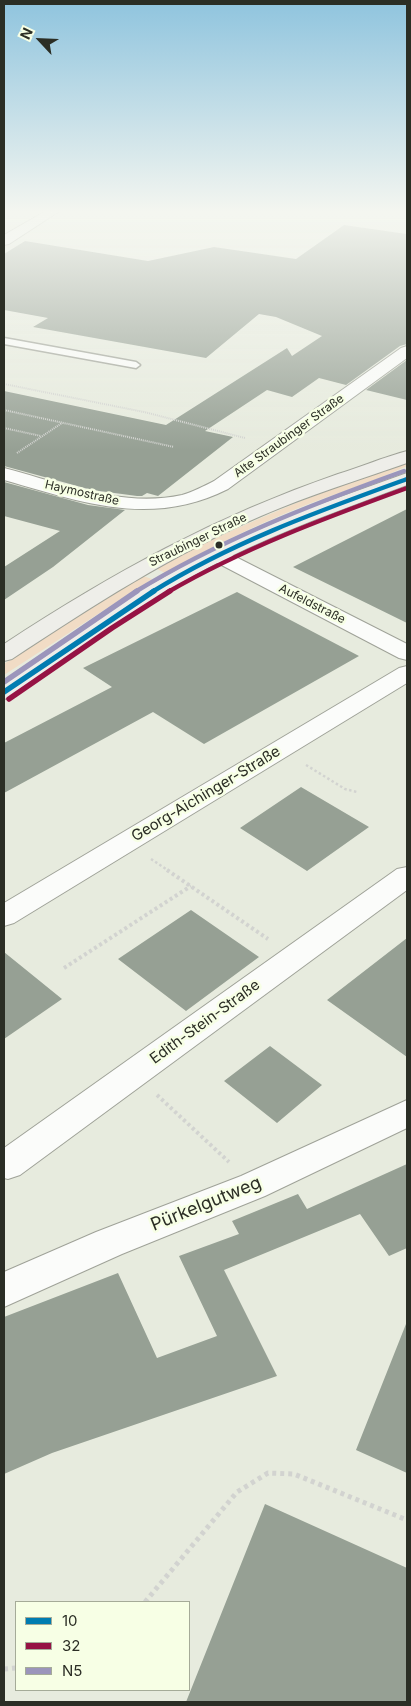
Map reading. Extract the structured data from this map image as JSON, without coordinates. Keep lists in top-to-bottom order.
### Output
{
  "streets": {
    "main road": ["Straubinger Straße"],
    "street": [
      "Alte Straubinger Straße",
      "Haymostraße",
      "Aufeldstraße",
      "Georg-Aichinger-Straße",
      "Edith-Stein-Straße",
      "Pürkelgutweg"
    ]
  },
  "crossings": [
    ["Alte Straubinger Straße", "Haymostraße"],
    ["Straubinger Straße", "Aufeldstraße"]
  ],
  "lines": ["transit line N5", "transit line 10", "transit line 32"],
  "legend": ["10", "32", "N5"],
  "north": "top left"
}
